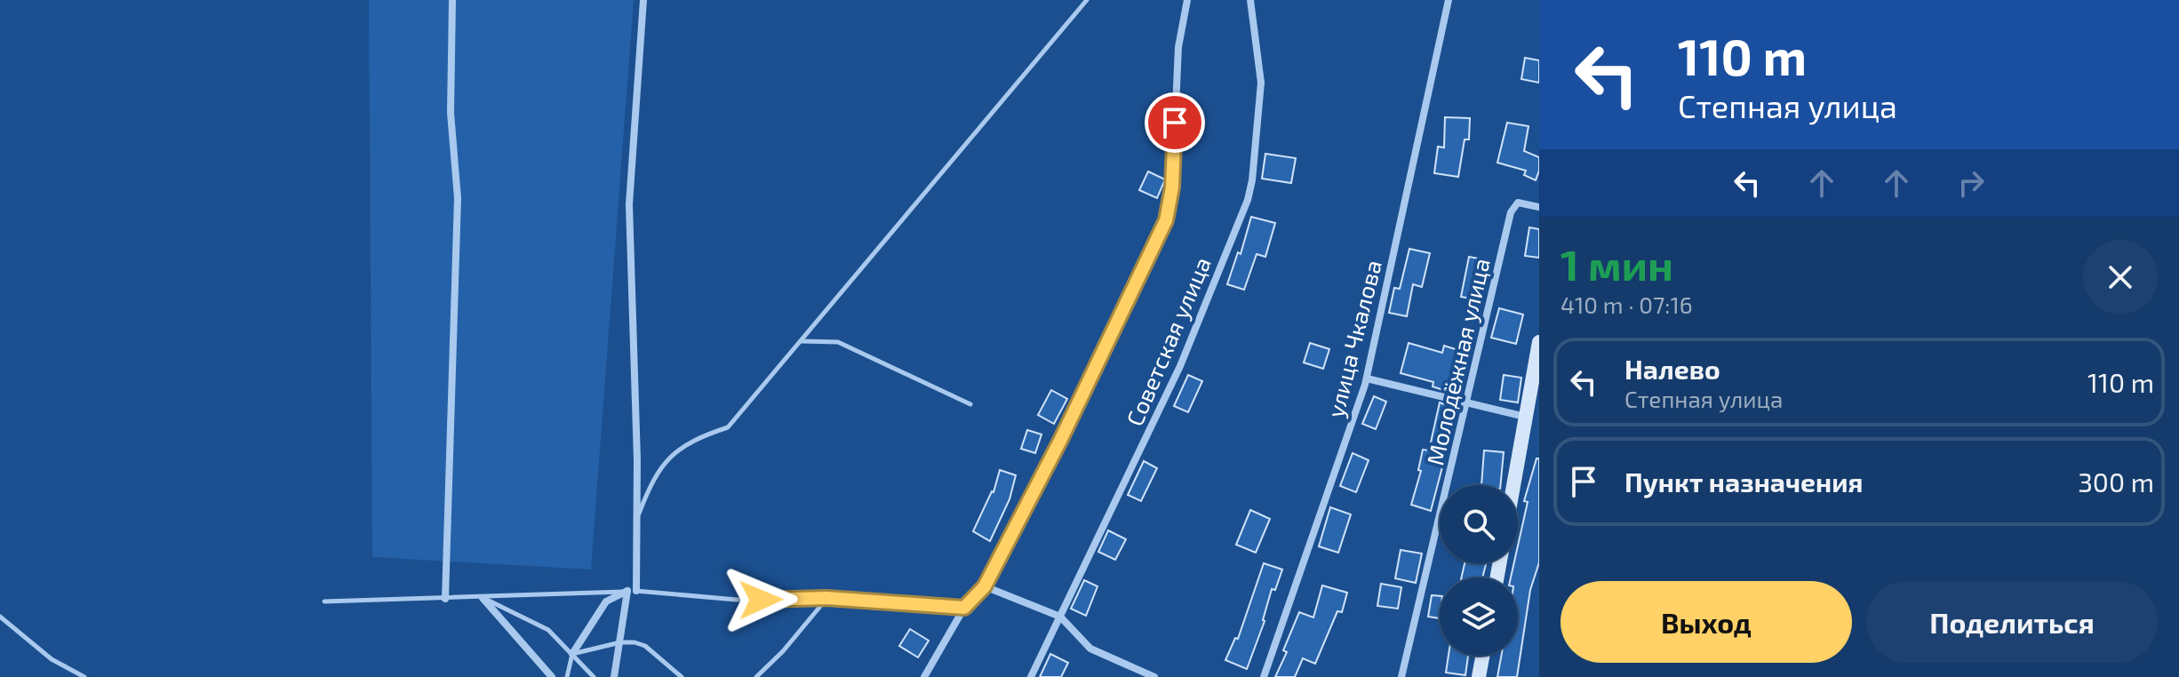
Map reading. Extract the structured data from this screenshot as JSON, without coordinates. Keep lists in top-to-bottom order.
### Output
{
  "streets": {
    "street": ["улица Чкалова", "Советская улица", "Молодёжная улица"]
  },
  "page": {
    "turn": ["110 m", "Степная улица"],
    "heading": ["1 мин", "410 m · 07:16"],
    "list": [
      {
        "name": "Налево",
        "note": "Степная улица",
        "value": "110 m"
      },
      {
        "name": "Пункт назначения",
        "value": "300 m"
      }
    ],
    "buttons": ["Выход", "Поделиться"]
  }
}
